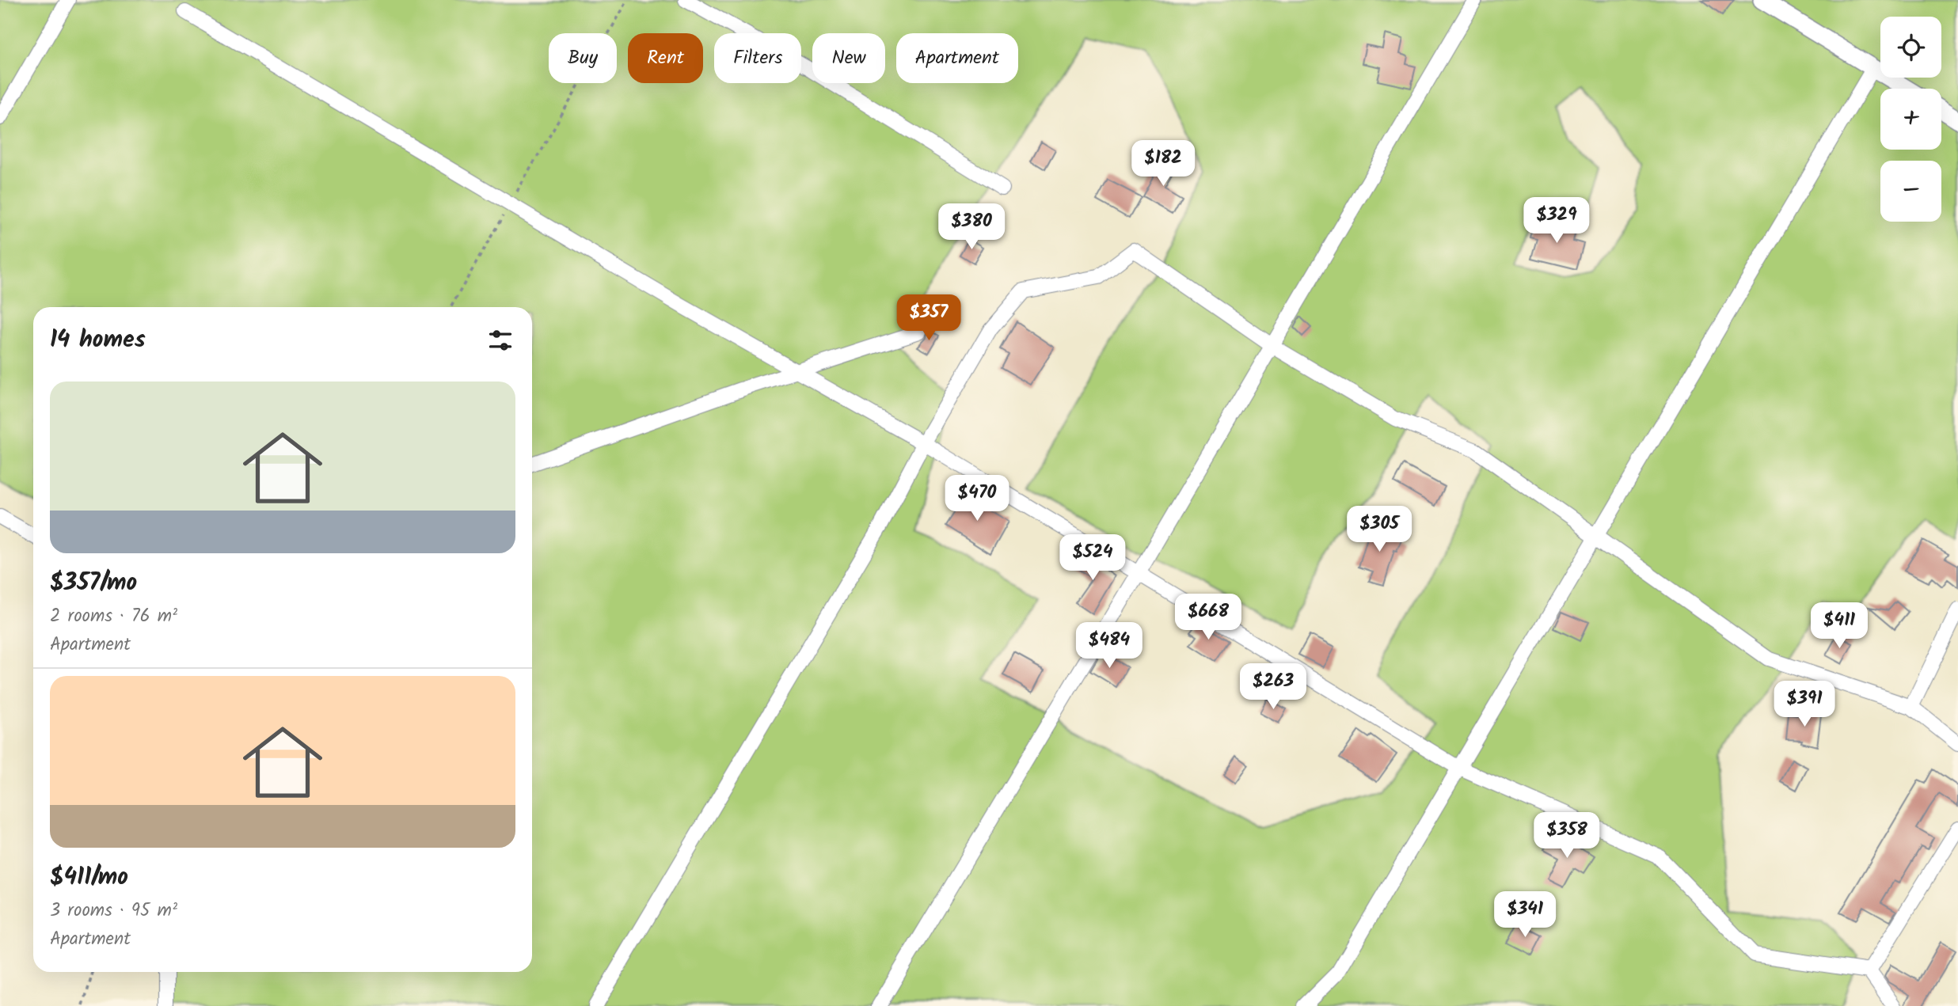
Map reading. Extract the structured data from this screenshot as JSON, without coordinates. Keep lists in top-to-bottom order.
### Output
{
  "page": {
    "map_buttons": ["+", "−"],
    "chip": [
      "Buy",
      "Rent",
      "Filters",
      "New",
      "Apartment"
    ],
    "price": [
      "$182",
      "$329",
      "$380",
      "$357",
      "$470",
      "$305",
      "$524",
      "$668",
      "$411",
      "$484",
      "$263",
      "$391",
      "$358",
      "$341"
    ],
    "heading": "14 homes",
    "list": [
      {
        "name": "$357/mo",
        "note": "2 rooms · 76 m² · Apartment"
      },
      {
        "name": "$411/mo",
        "note": "3 rooms · 95 m² · Apartment"
      }
    ]
  }
}
